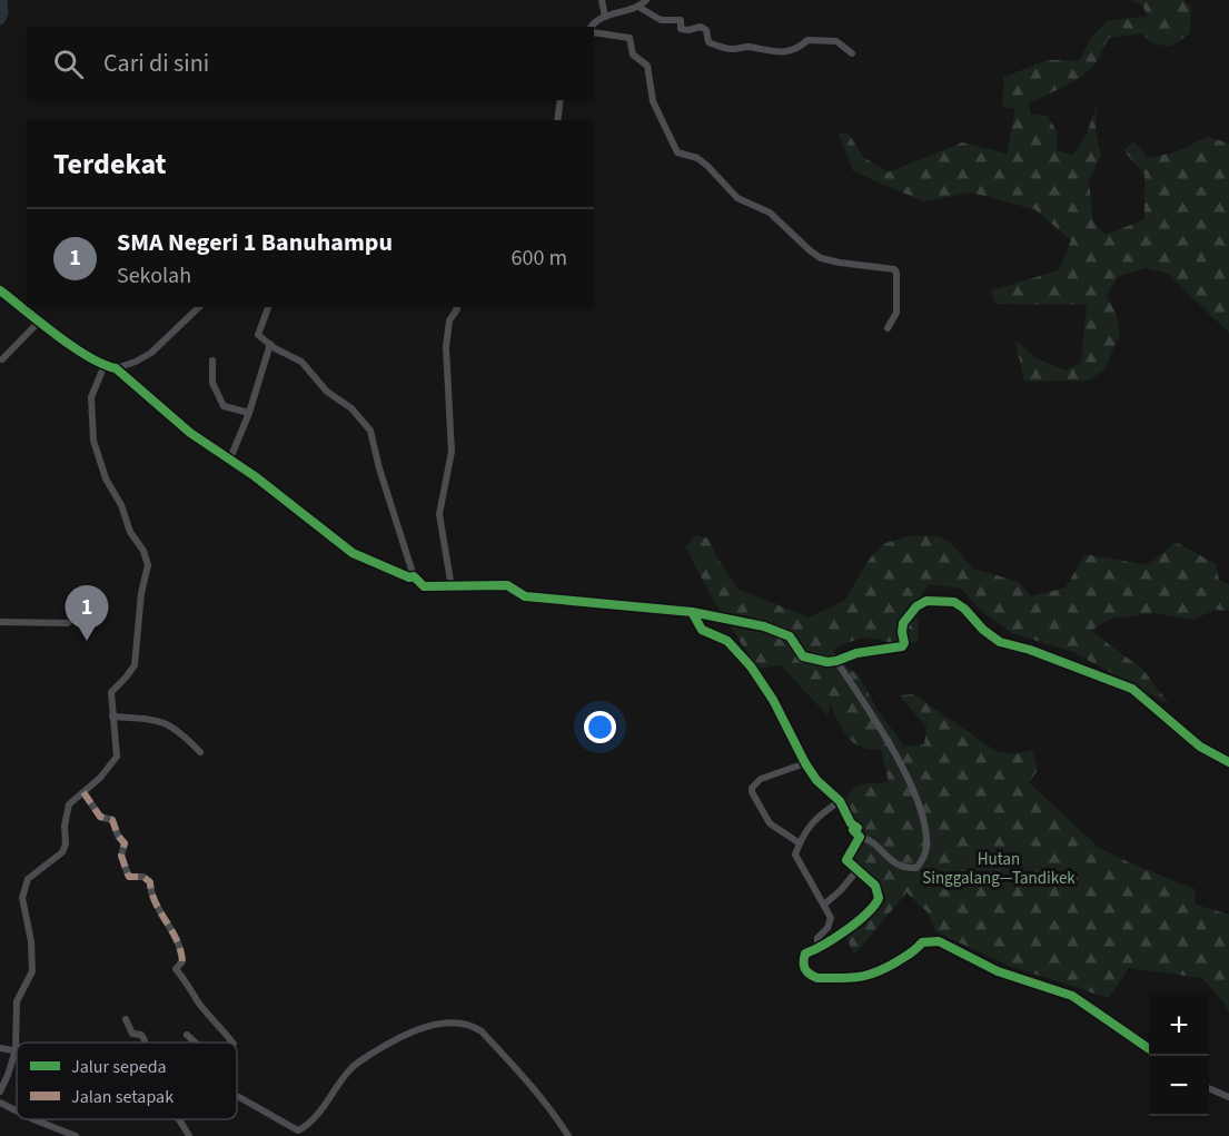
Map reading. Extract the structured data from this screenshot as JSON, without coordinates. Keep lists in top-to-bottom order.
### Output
{
  "parks": ["Hutan Singgalang—Tandikek"],
  "legend": ["Jalur sepeda", "Jalan setapak"],
  "page": {
    "search": "Cari di sini",
    "heading": "Terdekat",
    "list": [
      {
        "mark": "1",
        "name": "SMA Negeri 1 Banuhampu",
        "note": "Sekolah",
        "value": "600 m"
      }
    ],
    "pins": "1",
    "map_buttons": ["+", "−"]
  }
}
